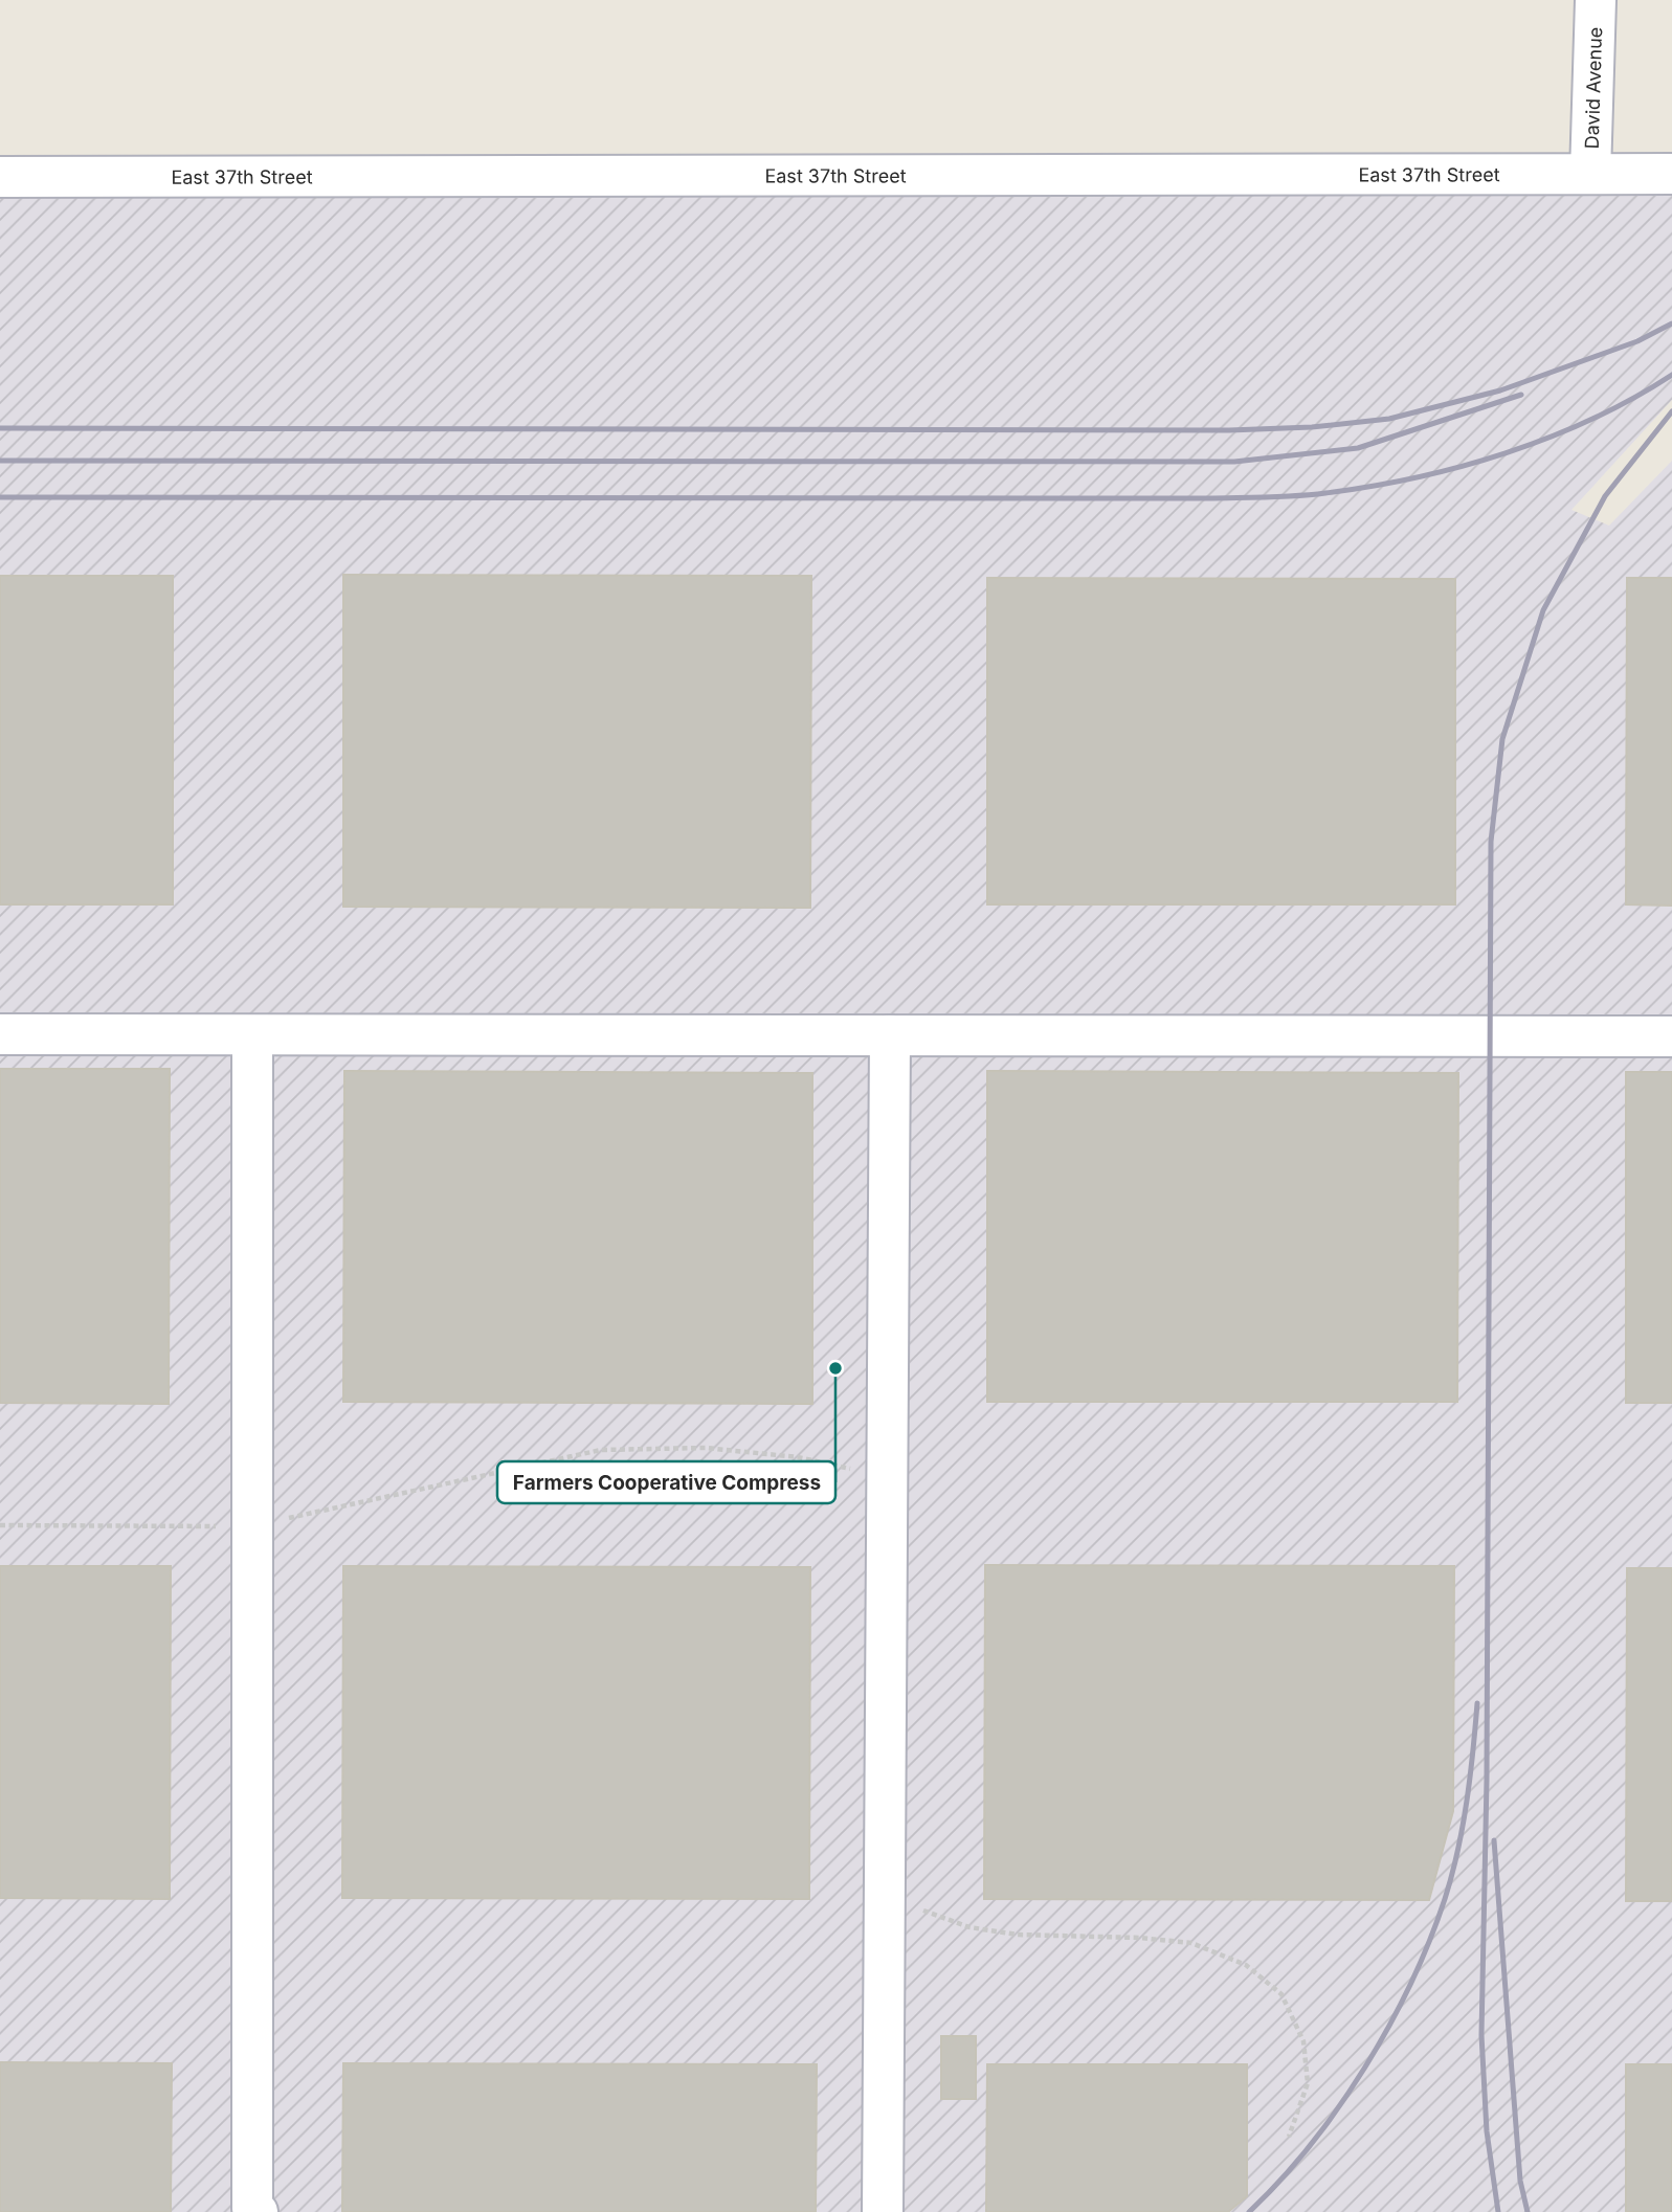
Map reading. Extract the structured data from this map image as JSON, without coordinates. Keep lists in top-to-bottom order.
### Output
{
  "streets": {
    "street": ["David Avenue", "East 37th Street"]
  },
  "crossings": [
    ["David Avenue", "East 37th Street"]
  ],
  "places": ["Farmers Cooperative Compress"]
}
